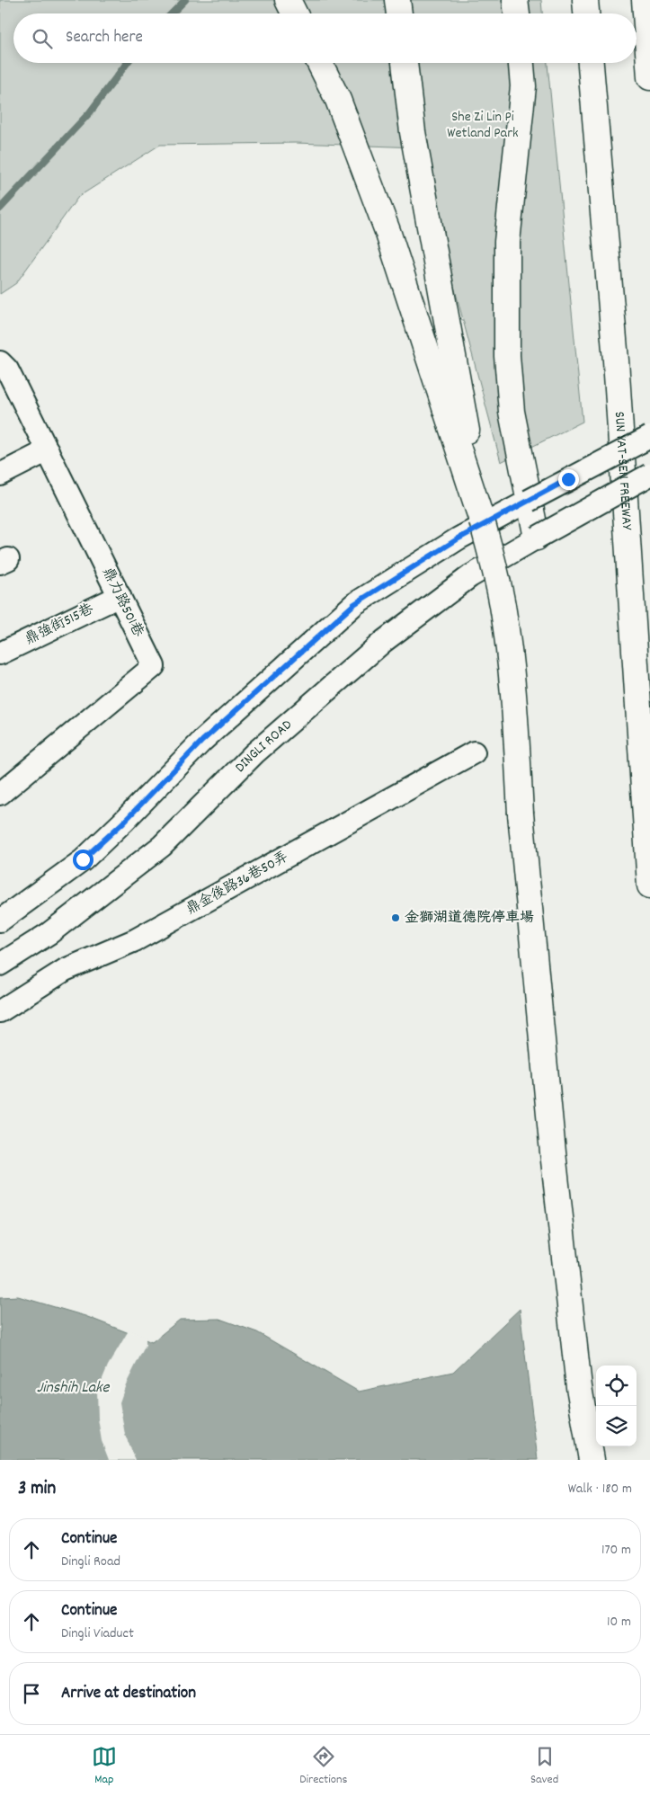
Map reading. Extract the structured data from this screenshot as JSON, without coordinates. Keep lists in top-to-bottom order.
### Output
{
  "streets": {
    "highway": ["SUN YAT-SEN FREEWAY"],
    "street": [
      "鼎力路501巷",
      "鼎強街515巷",
      "DINGLI ROAD",
      "鼎金後路36巷50弄"
    ]
  },
  "crossings": [
    ["鼎力路501巷", "鼎強街515巷"]
  ],
  "water": ["Jinshih Lake"],
  "parks": ["She Zi Lin Pi Wetland Park"],
  "places": ["金獅湖道德院停車場"],
  "page": {
    "search": "Search here",
    "heading": ["3 min", "Walk · 180 m"],
    "list": [
      ["Continue", "Dingli Road", "170 m"],
      ["Continue", "Dingli Viaduct", "10 m"],
      "Arrive at destination"
    ],
    "nav": ["Map", "Directions", "Saved"]
  }
}
